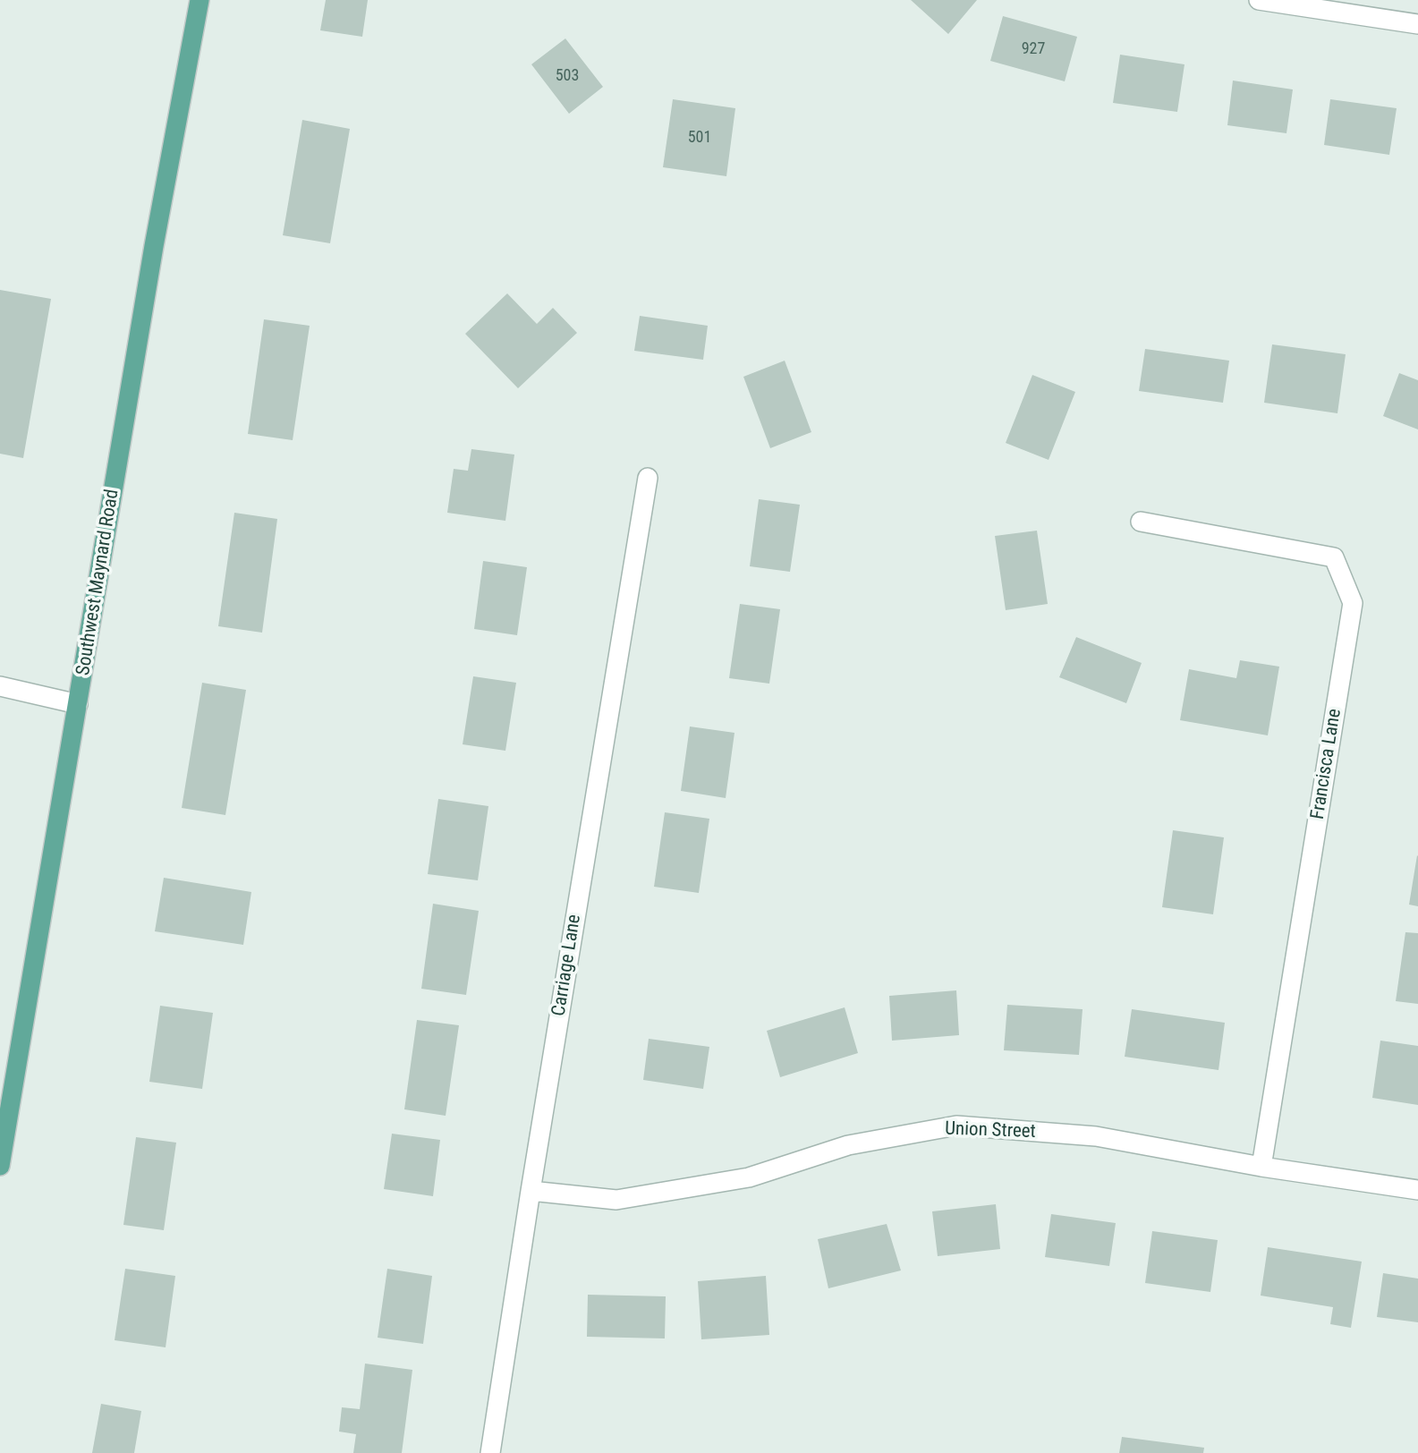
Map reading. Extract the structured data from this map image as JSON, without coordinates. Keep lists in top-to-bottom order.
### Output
{
  "streets": {
    "main road": ["Southwest Maynard Road"],
    "street": ["Francisca Lane", "Carriage Lane", "Union Street"]
  },
  "crossings": [
    ["Francisca Lane", "Union Street"],
    ["Carriage Lane", "Union Street"]
  ],
  "house_numbers": ["927", "503", "501"]
}
